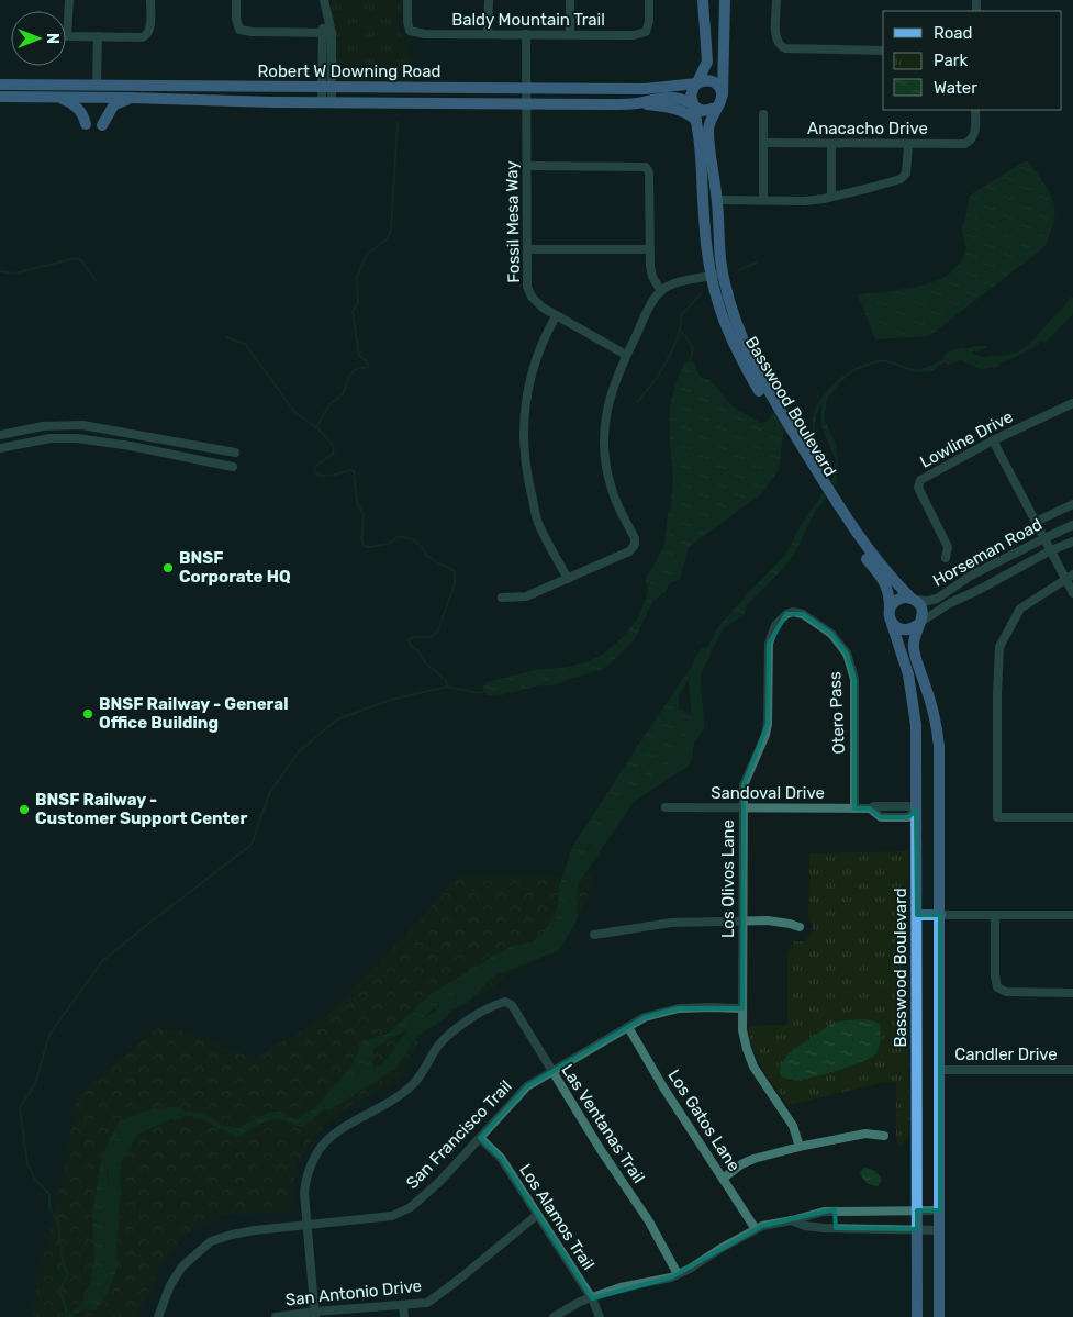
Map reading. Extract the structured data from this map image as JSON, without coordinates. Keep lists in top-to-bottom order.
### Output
{
  "streets": {
    "main road": ["Robert W Downing Road", "Basswood Boulevard"],
    "street": [
      "Baldy Mountain Trail",
      "Anacacho Drive",
      "Fossil Mesa Way",
      "Lowline Drive",
      "Horseman Road",
      "Otero Pass",
      "Sandoval Drive",
      "Los Olivos Lane",
      "Candler Drive",
      "Los Gatos Lane",
      "Las Ventanas Trail",
      "San Francisco Trail",
      "Los Alamos Trail",
      "San Antonio Drive"
    ]
  },
  "crossings": [
    ["Baldy Mountain Trail", "Fossil Mesa Way"],
    ["Robert W Downing Road", "Fossil Mesa Way"],
    ["Robert W Downing Road", "Basswood Boulevard"],
    ["Basswood Boulevard", "Horseman Road"],
    ["Basswood Boulevard", "Sandoval Drive"],
    ["Otero Pass", "Sandoval Drive"],
    ["Otero Pass", "Los Olivos Lane"],
    ["Sandoval Drive", "Los Olivos Lane"],
    ["Los Olivos Lane", "San Francisco Trail"],
    ["Los Gatos Lane", "San Francisco Trail"],
    ["Las Ventanas Trail", "San Francisco Trail"],
    ["San Francisco Trail", "Los Alamos Trail"],
    ["Los Alamos Trail", "San Antonio Drive"]
  ],
  "places": ["BNSF Corporate HQ", "BNSF Railway - General Office Building", "BNSF Railway - Customer Support Center"],
  "legend": ["Road", "Park", "Water"],
  "north": "right"
}
